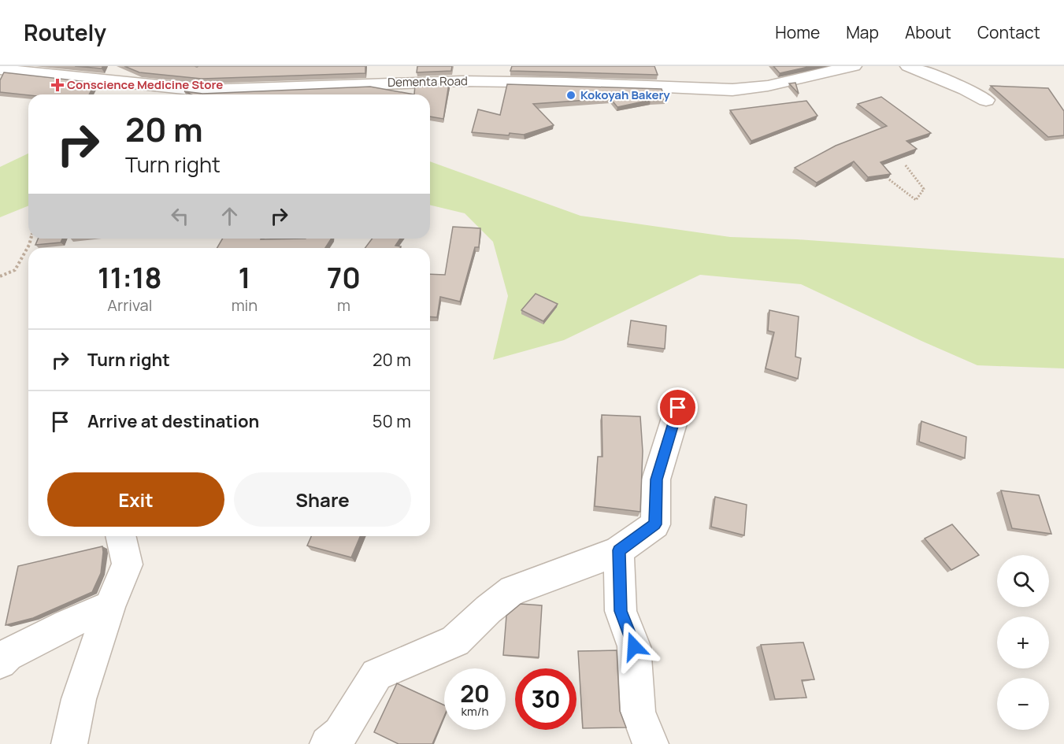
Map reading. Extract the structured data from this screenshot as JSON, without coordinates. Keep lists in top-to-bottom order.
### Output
{
  "streets": {
    "street": ["Dementa Road"]
  },
  "places": {
    "health": ["Conscience Medicine Store"],
    "other": ["Kokoyah Bakery"]
  },
  "page": {
    "header": "Routely",
    "nav": [
      "Home",
      "Map",
      "About",
      "Contact"
    ],
    "turn": ["20 m", "Turn right"],
    "eta": [
      "11:18",
      "Arrival",
      "1",
      "min",
      "70",
      "m"
    ],
    "list": [
      {
        "name": "Turn right",
        "value": "20 m"
      },
      {
        "name": "Arrive at destination",
        "value": "50 m"
      }
    ],
    "buttons": ["Exit", "Share"],
    "map_buttons": ["+", "−"],
    "speed": "20 km/h",
    "limit": "30"
  }
}
